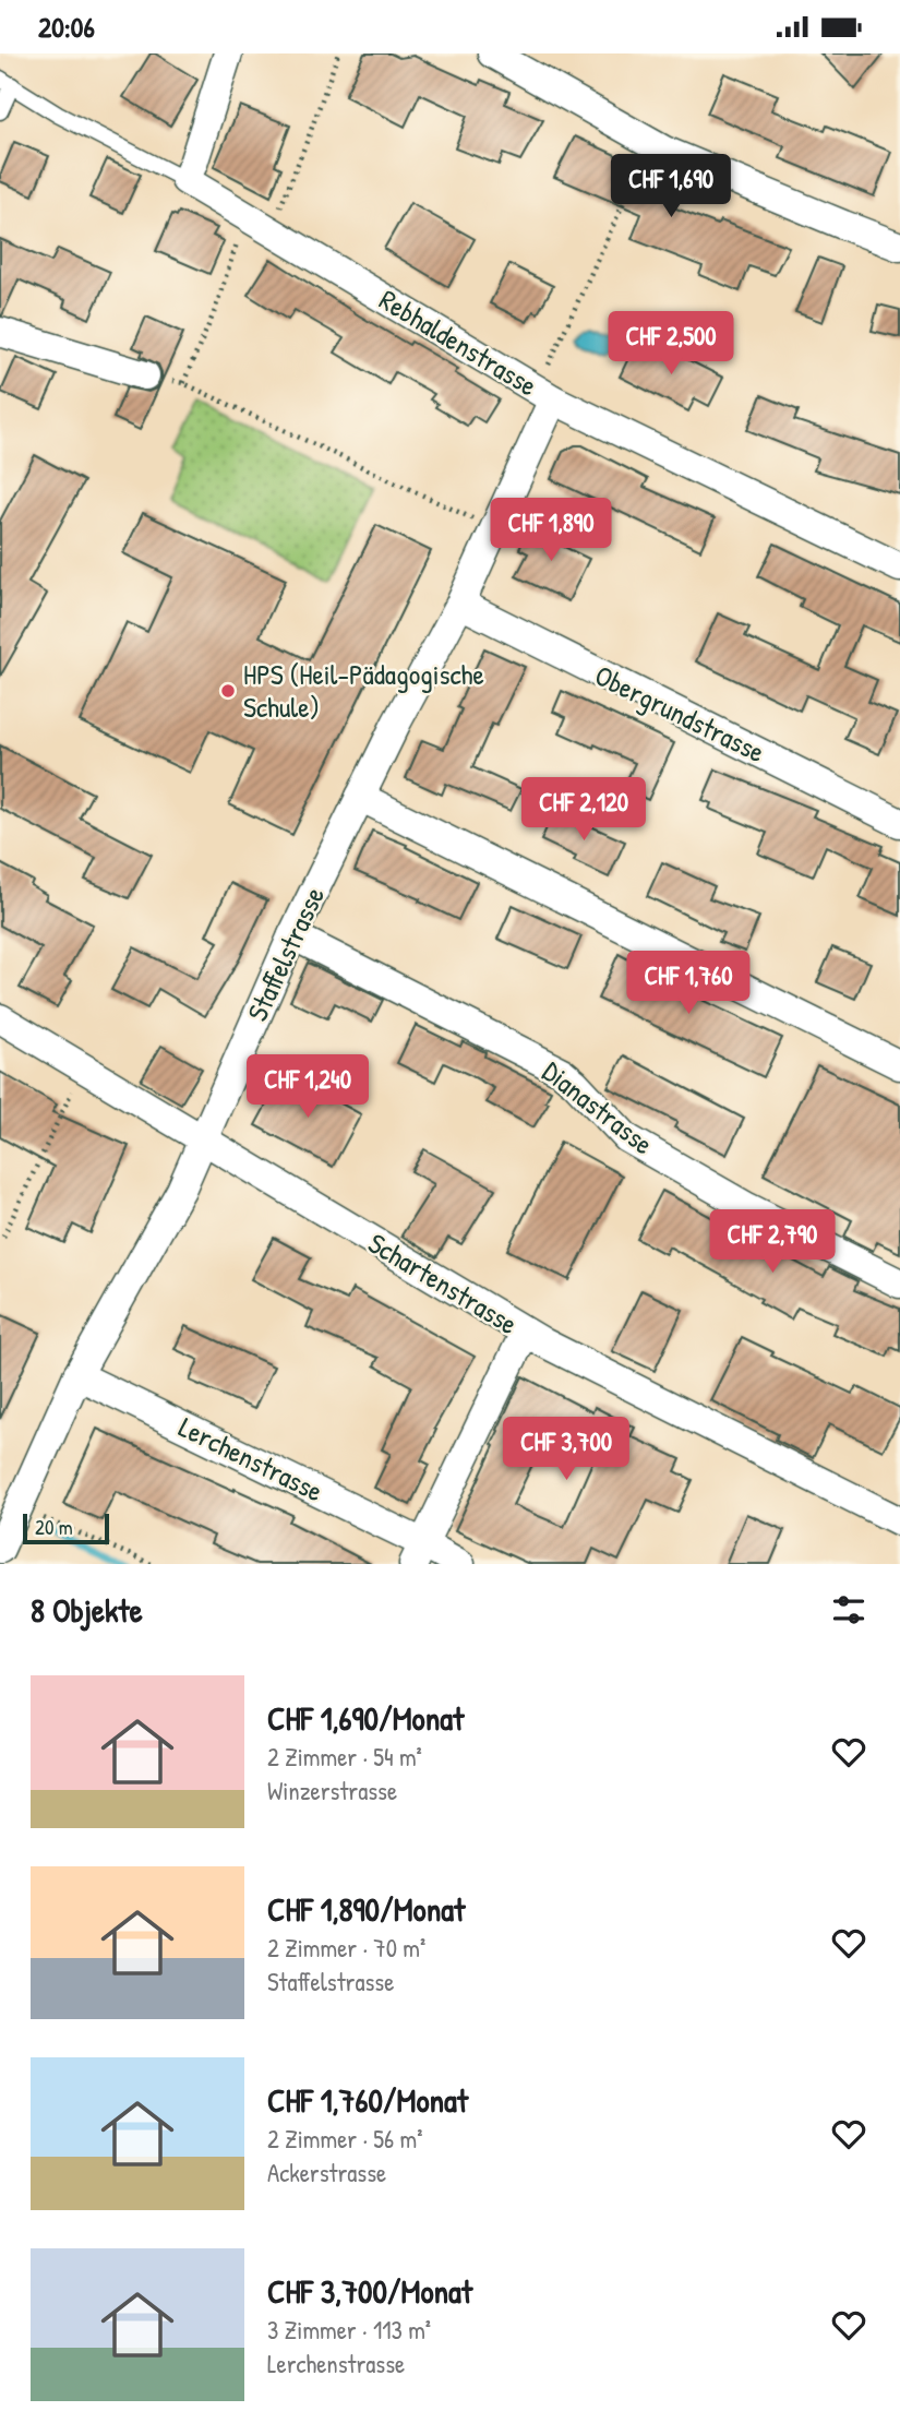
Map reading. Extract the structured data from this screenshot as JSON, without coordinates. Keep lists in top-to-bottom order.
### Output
{
  "streets": {
    "street": [
      "Rebhaldenstrasse",
      "Obergrundstrasse",
      "Staffelstrasse",
      "Dianastrasse",
      "Schartenstrasse",
      "Lerchenstrasse"
    ]
  },
  "crossings": [
    ["Rebhaldenstrasse", "Staffelstrasse"],
    ["Obergrundstrasse", "Staffelstrasse"],
    ["Staffelstrasse", "Dianastrasse"],
    ["Staffelstrasse", "Schartenstrasse"],
    ["Staffelstrasse", "Lerchenstrasse"]
  ],
  "places": ["HPS (Heil-Pädagogische Schule)"],
  "scale_bar": "20 m",
  "page": {
    "status": "20:06",
    "price": [
      "CHF 1,690",
      "CHF 2,500",
      "CHF 1,890",
      "CHF 2,120",
      "CHF 1,760",
      "CHF 1,240",
      "CHF 2,790",
      "CHF 3,700"
    ],
    "scale": "20 m",
    "heading": "8 Objekte",
    "list": [
      {
        "name": "CHF 1,690/Monat",
        "note": "2 Zimmer · 54 m² · Winzerstrasse"
      },
      {
        "name": "CHF 1,890/Monat",
        "note": "2 Zimmer · 70 m² · Staffelstrasse"
      },
      {
        "name": "CHF 1,760/Monat",
        "note": "2 Zimmer · 56 m² · Ackerstrasse"
      },
      {
        "name": "CHF 3,700/Monat",
        "note": "3 Zimmer · 113 m² · Lerchenstrasse"
      }
    ]
  }
}
